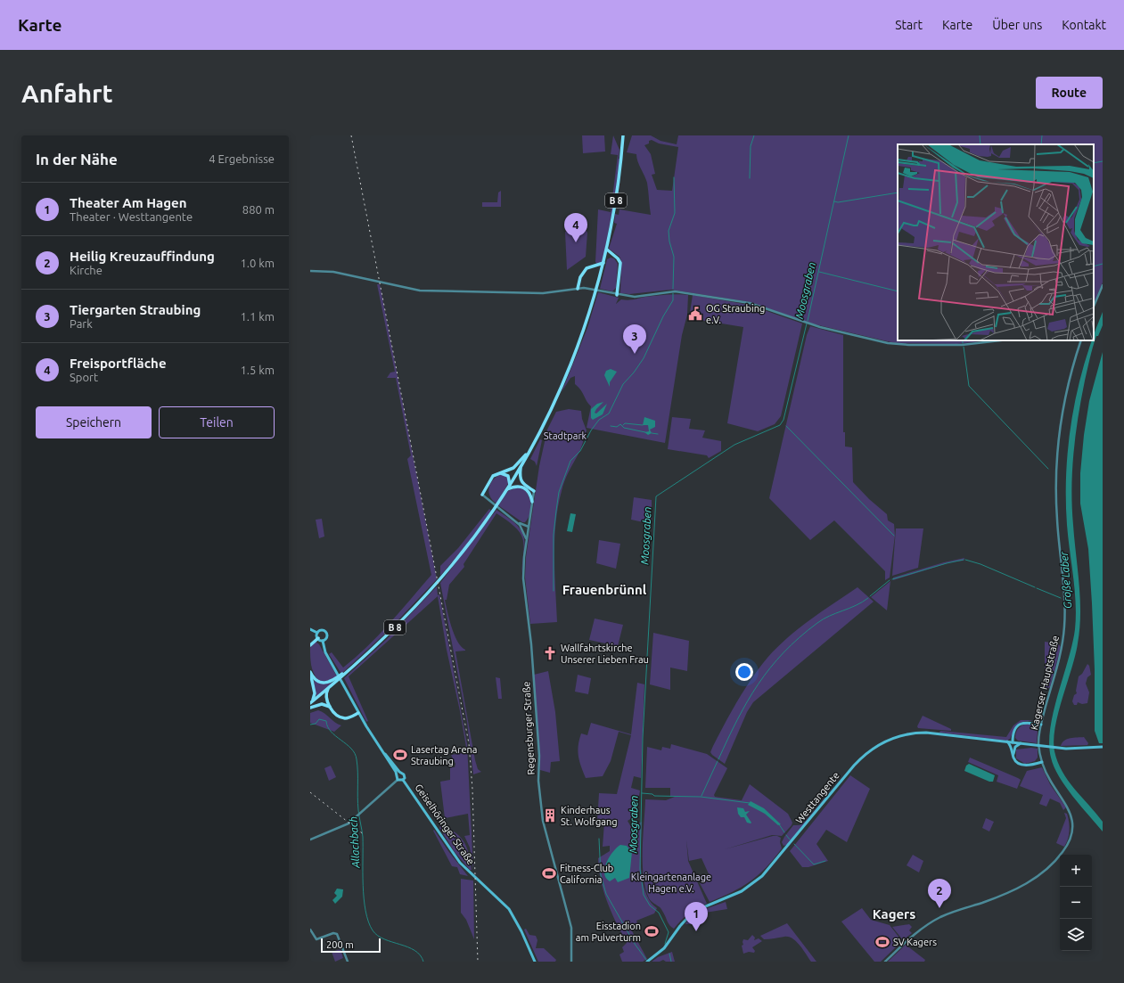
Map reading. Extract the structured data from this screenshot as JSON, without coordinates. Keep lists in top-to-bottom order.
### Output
{
  "streets": {
    "main road": ["B 8", "Westtangente", "Geiselhöringer Straße"],
    "street": ["Kagerser Hauptstraße", "Regensburger Straße"]
  },
  "districts": ["Frauenbrünnl", "Kagers"],
  "water": ["Moosgraben", "Große Laber", "Allachbach"],
  "parks": ["Stadtpark", "Kleingartenanlage Hagen e.V."],
  "places": {
    "public building": ["OG Straubing e.V."],
    "church": ["Wallfahrtskirche Unserer Lieben Frau"],
    "sports": [
      "Lasertag Arena Straubing",
      "Fitness-Club California",
      "Eisstadion am Pulverturm",
      "SV Kagers"
    ],
    "building": ["Kinderhaus St. Wolfgang"]
  },
  "scale_bar": "200 m",
  "page": {
    "header": "Karte",
    "nav": [
      "Start",
      "Karte",
      "Über uns",
      "Kontakt"
    ],
    "buttons": [
      "Route",
      ["Speichern", "Teilen"]
    ],
    "title": "Anfahrt",
    "heading": ["In der Nähe", "4 Ergebnisse"],
    "list": [
      {
        "mark": "1",
        "name": "Theater Am Hagen",
        "note": "Theater · Westtangente",
        "value": "880 m"
      },
      {
        "mark": "2",
        "name": "Heilig Kreuzauffindung",
        "note": "Kirche",
        "value": "1.0 km"
      },
      {
        "mark": "3",
        "name": "Tiergarten Straubing",
        "note": "Park",
        "value": "1.1 km"
      },
      {
        "mark": "4",
        "name": "Freisportfläche",
        "note": "Sport",
        "value": "1.5 km"
      }
    ],
    "pins": [
      "4",
      "3",
      "2",
      "1"
    ],
    "map_buttons": ["+", "−"],
    "scale": "200 m"
  }
}
